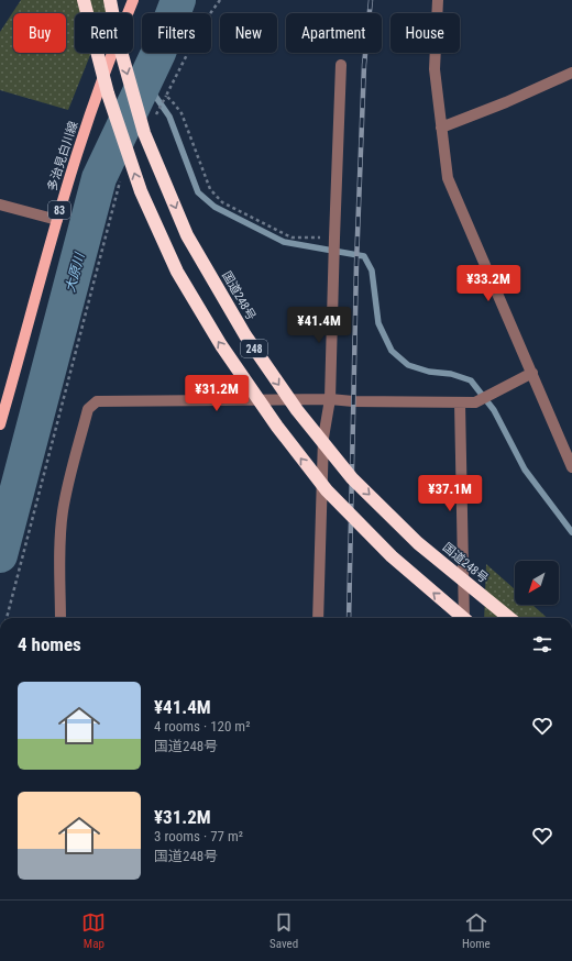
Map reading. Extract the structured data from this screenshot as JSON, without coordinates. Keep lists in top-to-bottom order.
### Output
{
  "streets": {
    "highway": ["国道248号", "248"],
    "main road": ["多治見白川線", "83"]
  },
  "water": ["大原川"],
  "north": "bottom left",
  "page": {
    "chip": [
      "Buy",
      "Rent",
      "Filters",
      "New",
      "Apartment",
      "House"
    ],
    "price": [
      "¥33.2M",
      "¥41.4M",
      "¥31.2M",
      "¥37.1M"
    ],
    "heading": "4 homes",
    "list": [
      {
        "name": "¥41.4M",
        "note": "4 rooms · 120 m² · 国道248号"
      },
      {
        "name": "¥31.2M",
        "note": "3 rooms · 77 m² · 国道248号"
      }
    ],
    "tabs": ["Map", "Saved", "Home"]
  }
}
